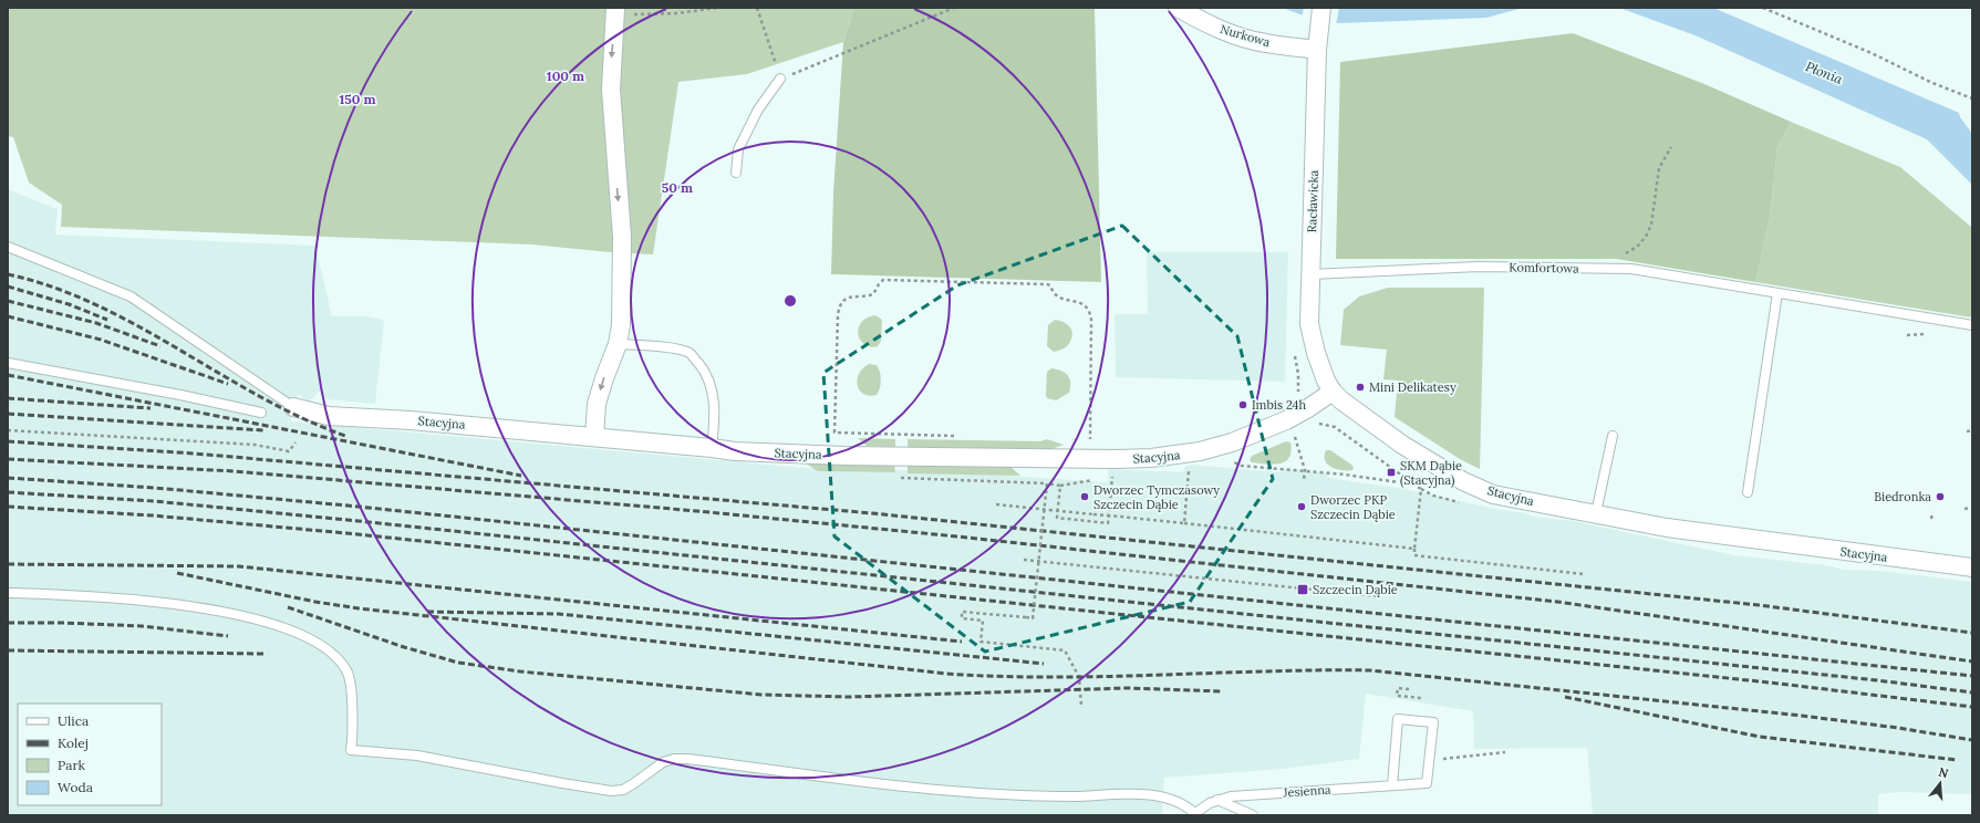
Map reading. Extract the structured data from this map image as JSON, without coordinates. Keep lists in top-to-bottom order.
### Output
{
  "streets": {
    "street": ["Nurkowa", "Racławicka", "Stacyjna"],
    "lane": ["Komfortowa", "Jesienna"]
  },
  "crossings": [
    ["Nurkowa", "Racławicka"],
    ["Racławicka", "Komfortowa"],
    ["Racławicka", "Stacyjna"]
  ],
  "water": ["Płonia"],
  "places": {
    "other": [
      "Mini Delikatesy",
      "Imbis 24h",
      "Dworzec Tymczasowy Szczecin Dąbie",
      "Biedronka",
      "Dworzec PKP Szczecin Dąbie"
    ],
    "transit": ["SKM Dąbie (Stacyjna)", "Szczecin Dąbie"]
  },
  "legend": [
    "Ulica",
    "Kolej",
    "Park",
    "Woda"
  ],
  "north": "top",
  "rings": ["100 m", "150 m", "50 m"]
}
